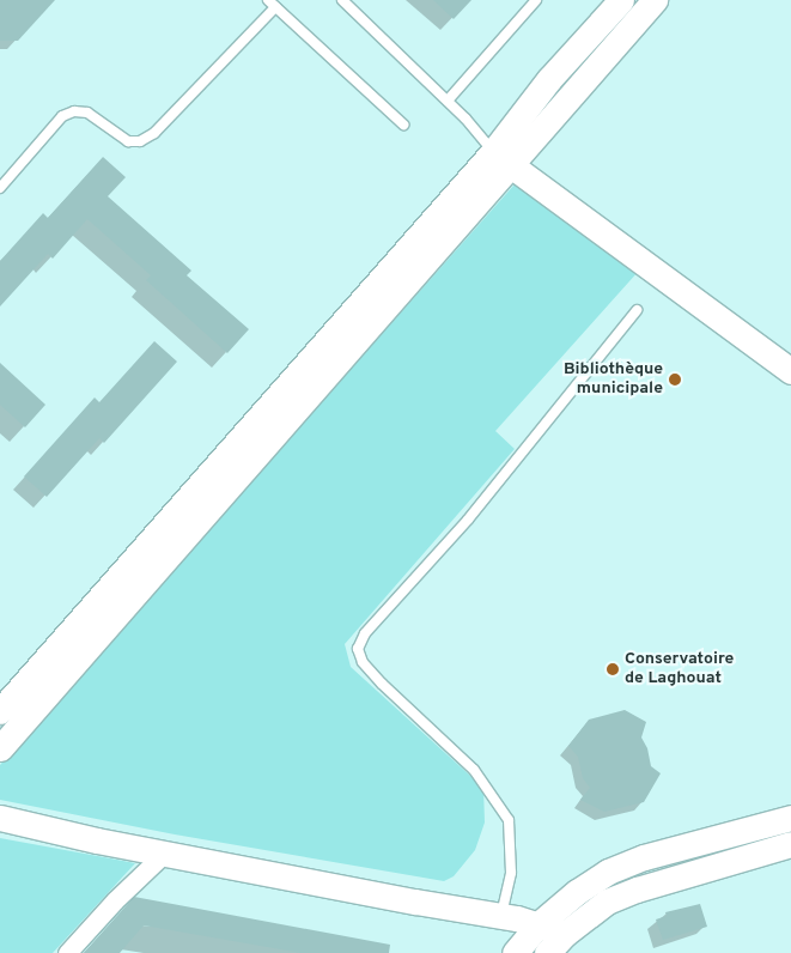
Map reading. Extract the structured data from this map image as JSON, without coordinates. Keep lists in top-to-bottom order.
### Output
{
  "places": ["Bibliothèque municipale", "Conservatoire de Laghouat"]
}
